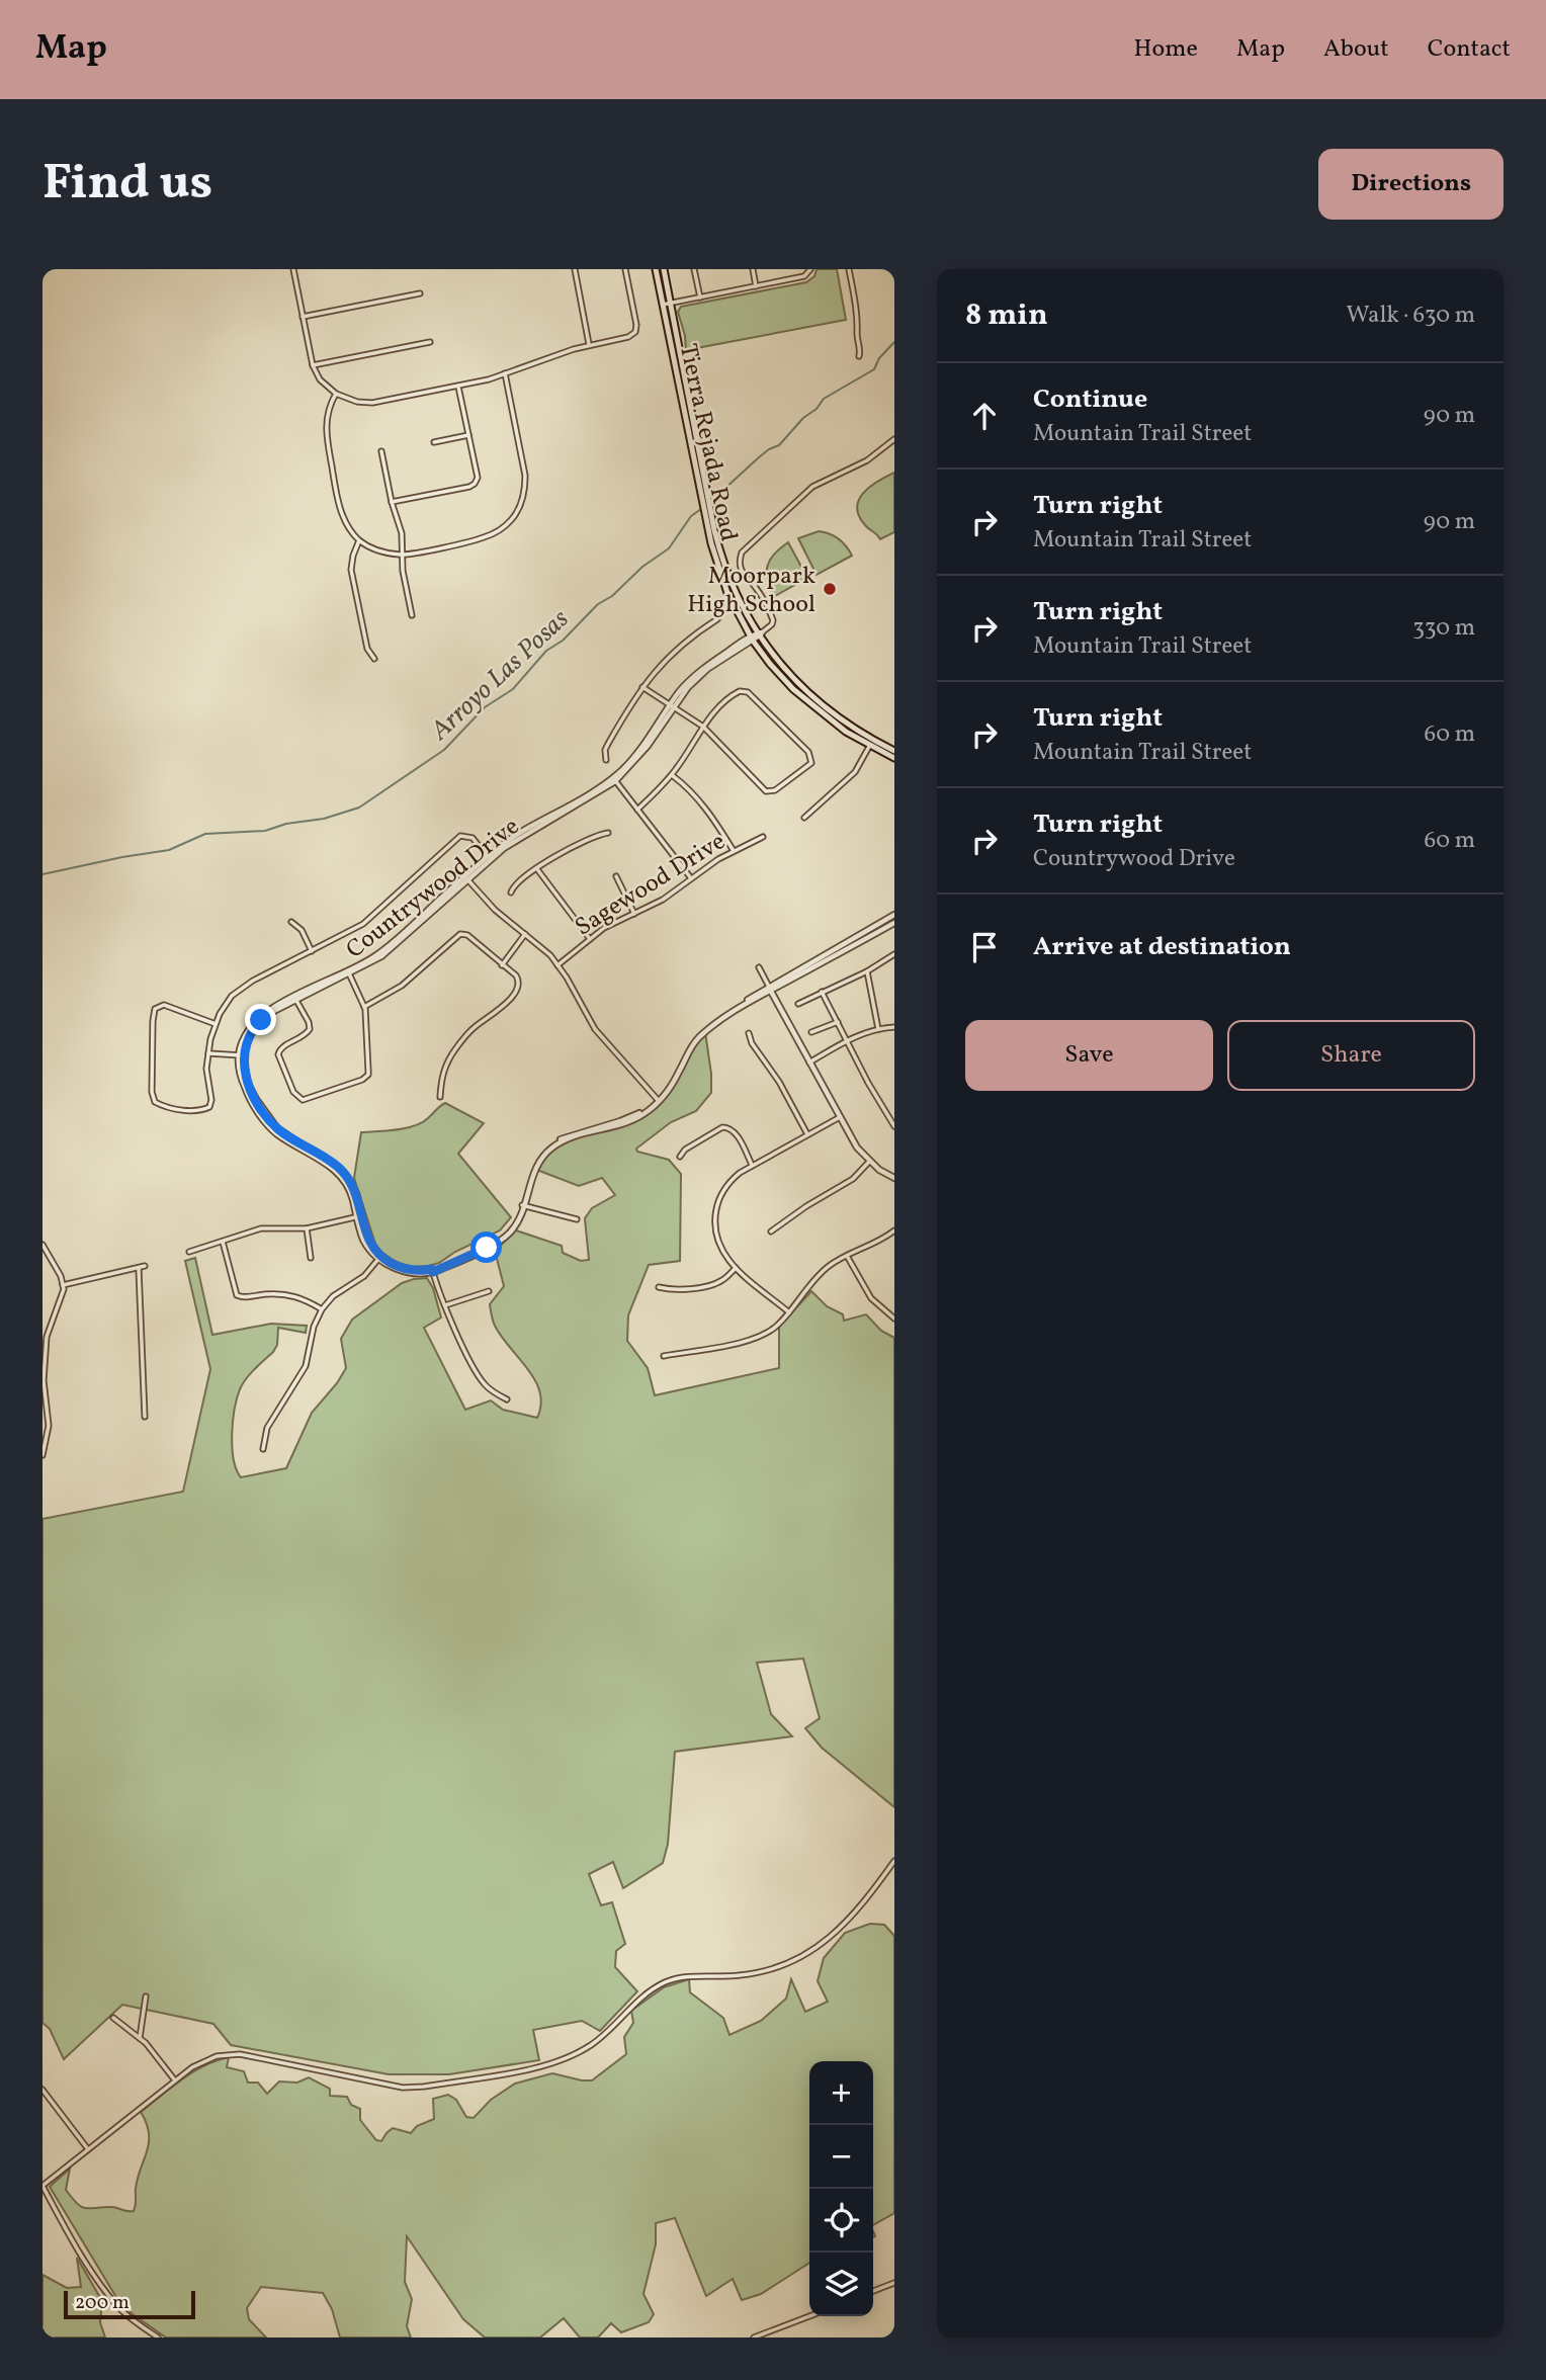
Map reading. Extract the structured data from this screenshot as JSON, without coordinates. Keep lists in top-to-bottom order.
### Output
{
  "streets": {
    "main road": ["Tierra Rejada Road"],
    "street": ["Sagewood Drive", "Countrywood Drive"]
  },
  "crossings": [
    ["Tierra Rejada Road", "Countrywood Drive"]
  ],
  "water": ["Arroyo Las Posas"],
  "places": ["Moorpark High School"],
  "scale_bar": "200 m",
  "page": {
    "header": "Map",
    "nav": [
      "Home",
      "Map",
      "About",
      "Contact"
    ],
    "buttons": [
      "Directions",
      ["Save", "Share"]
    ],
    "title": "Find us",
    "heading": ["8 min", "Walk · 630 m"],
    "list": [
      ["Continue", "Mountain Trail Street", "90 m"],
      ["Turn right", "Mountain Trail Street", "90 m"],
      ["Turn right", "Mountain Trail Street", "330 m"],
      ["Turn right", "Mountain Trail Street", "60 m"],
      ["Turn right", "Countrywood Drive", "60 m"],
      "Arrive at destination"
    ],
    "map_buttons": ["+", "−"],
    "scale": "200 m"
  }
}
